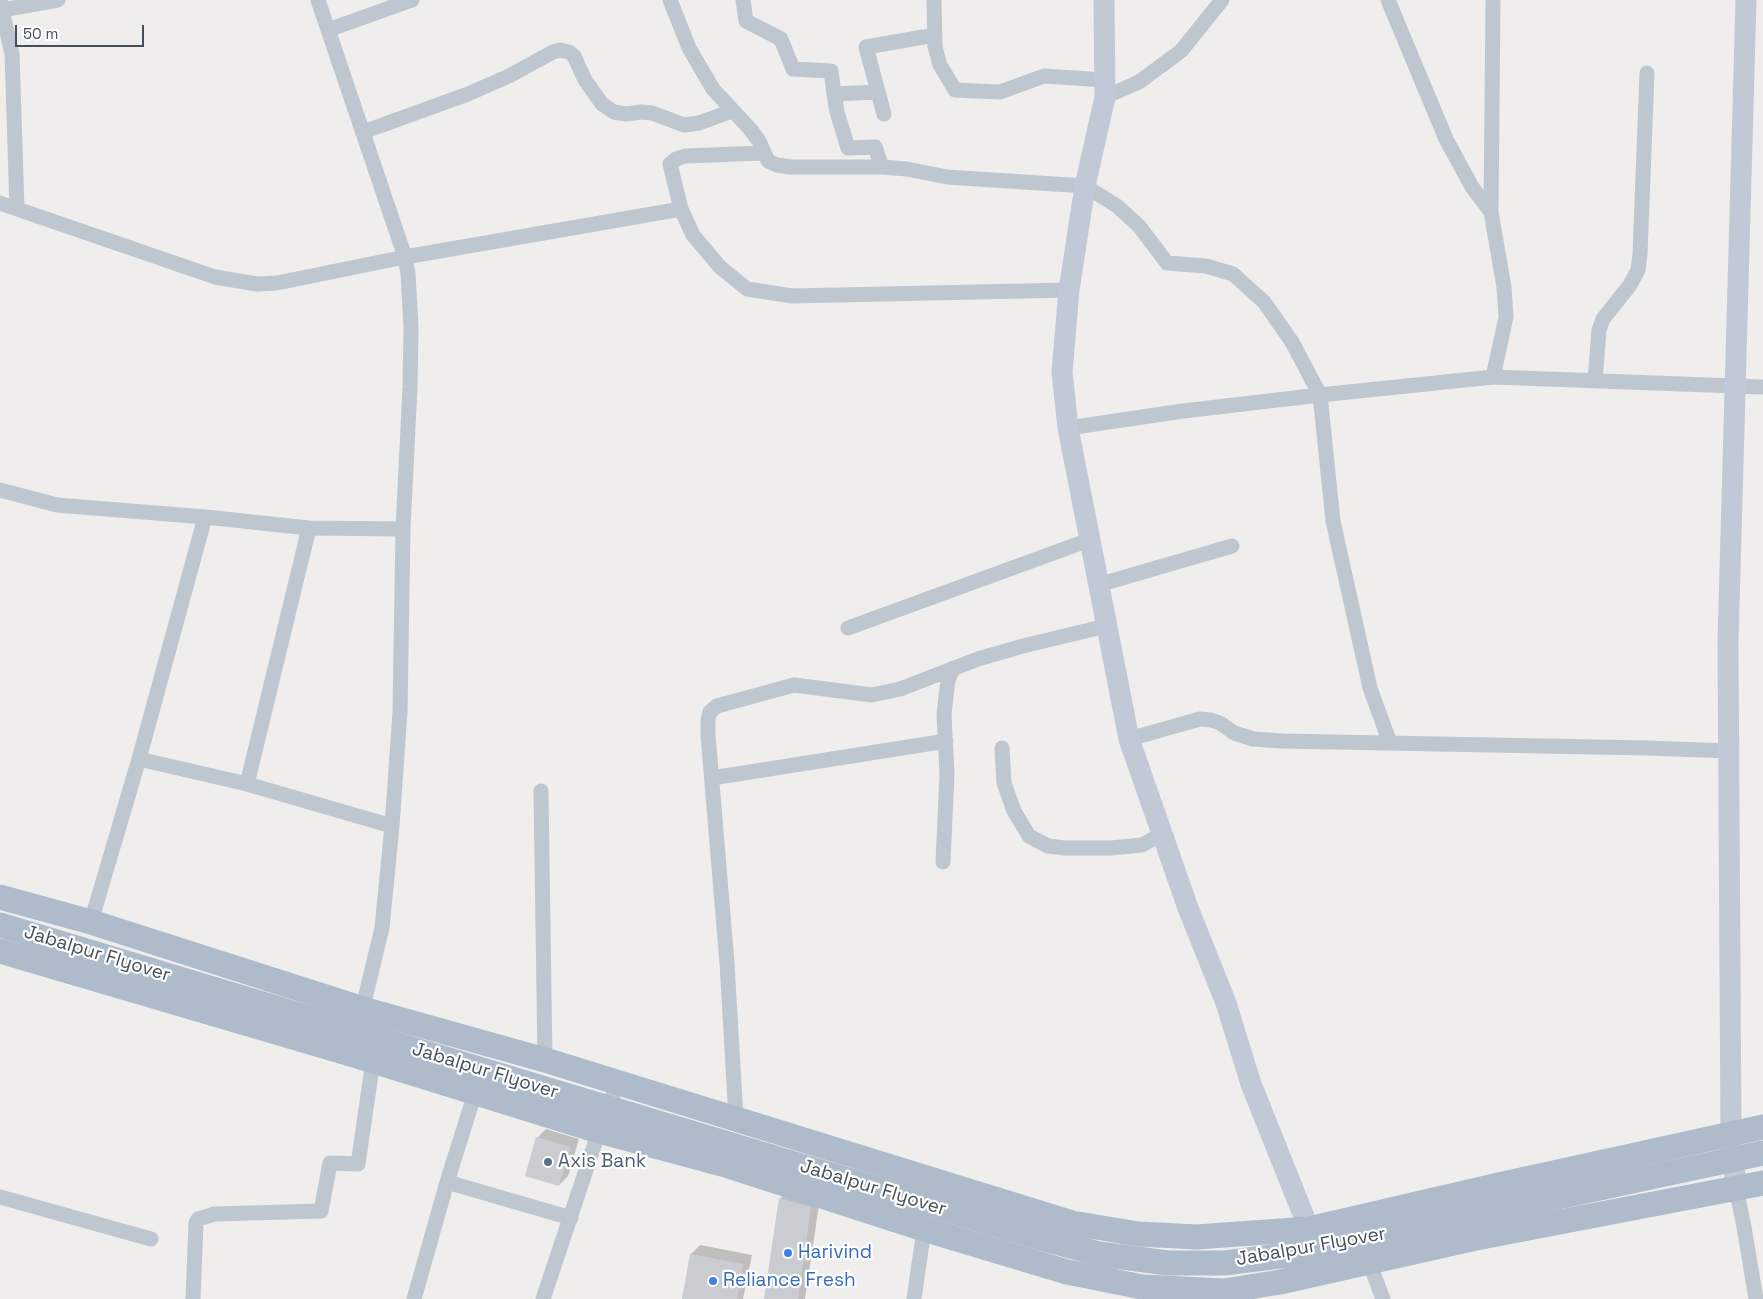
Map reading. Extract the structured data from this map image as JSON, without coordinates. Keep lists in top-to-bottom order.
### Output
{
  "streets": {
    "main road": ["Jabalpur Flyover"]
  },
  "places": ["Axis Bank", "Harivind", "Reliance Fresh"],
  "scale_bar": "50 m"
}
